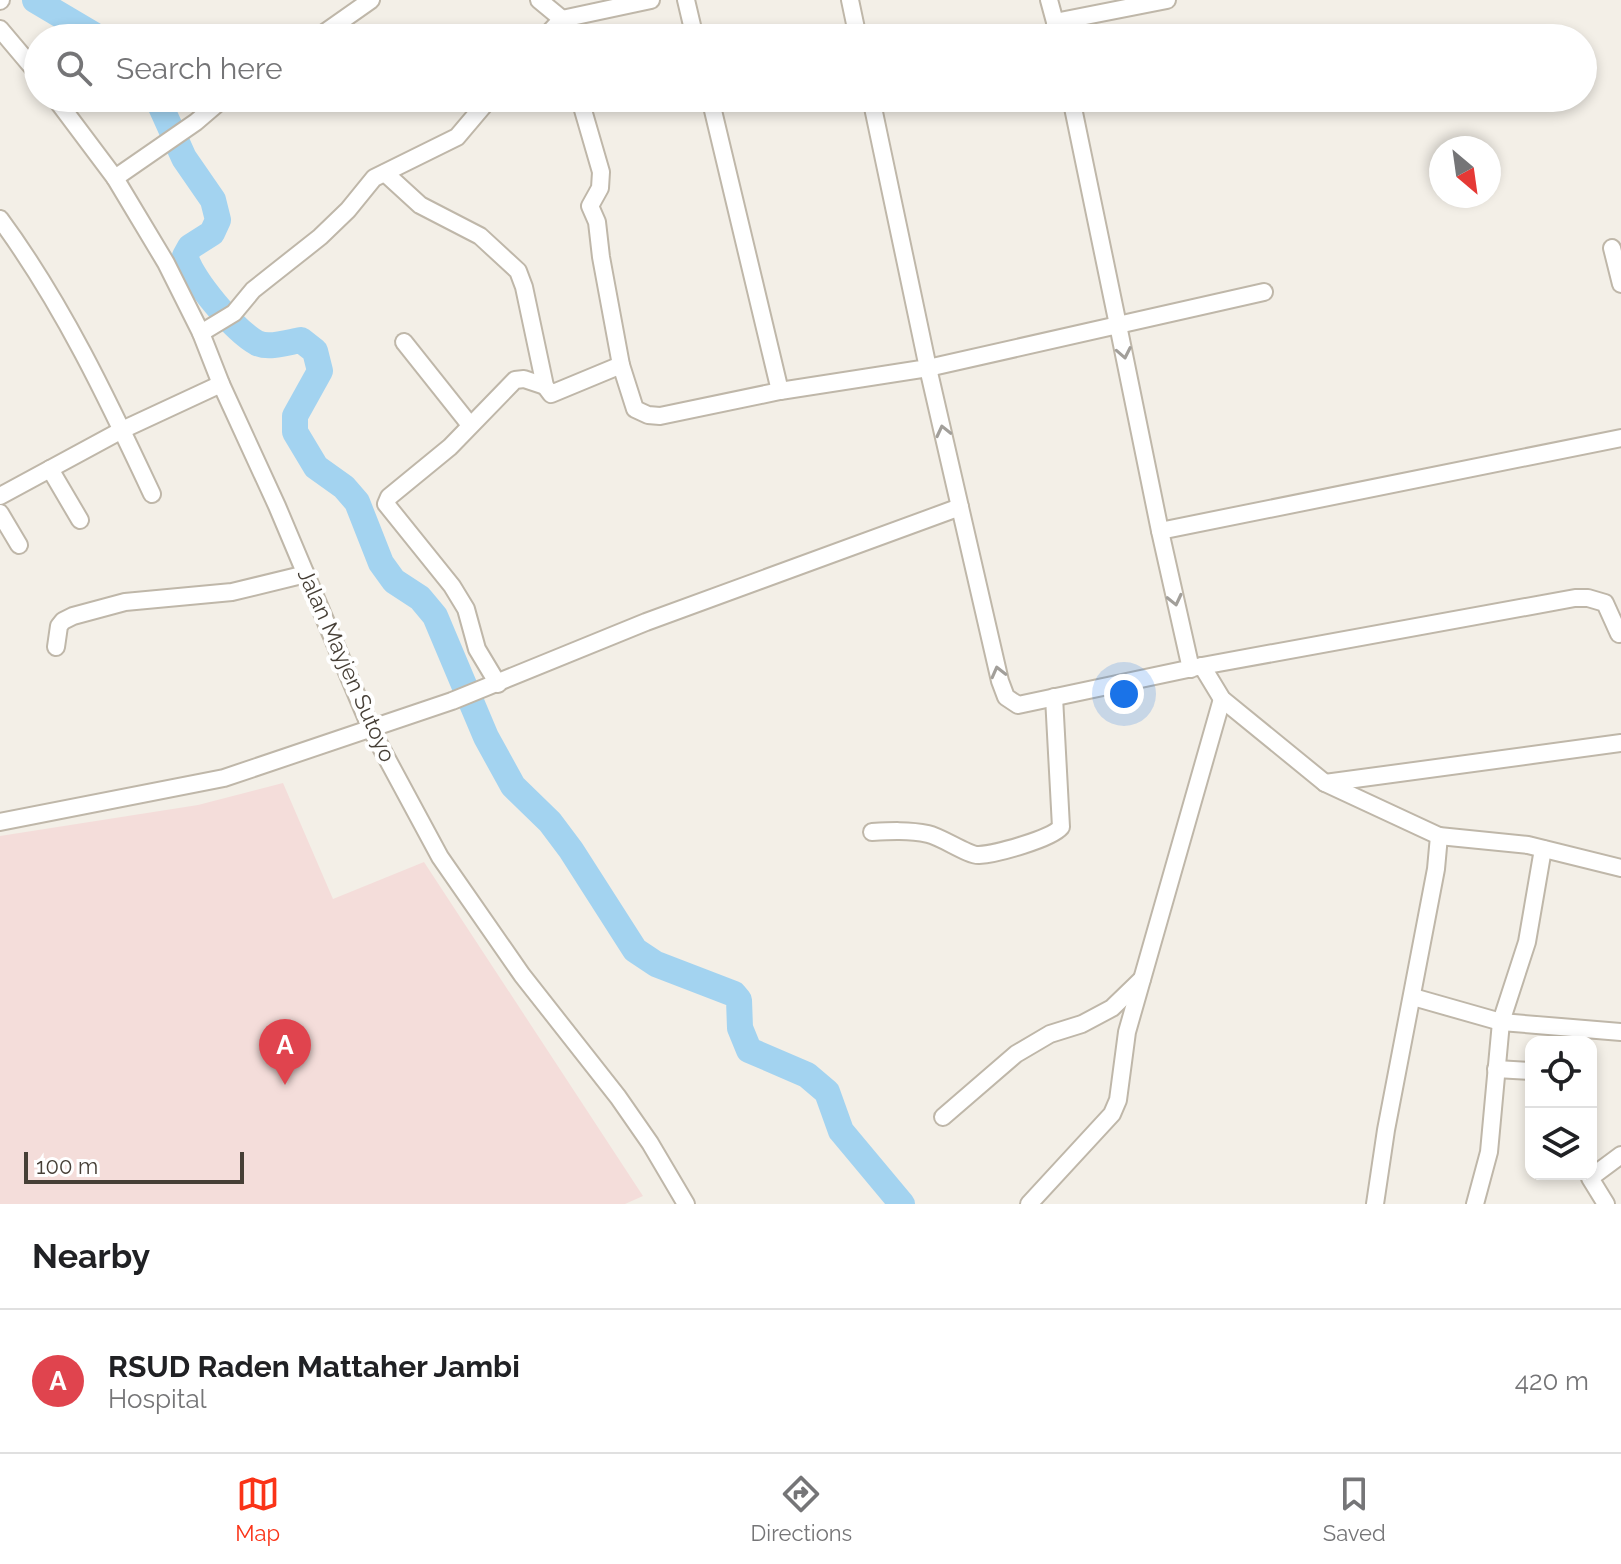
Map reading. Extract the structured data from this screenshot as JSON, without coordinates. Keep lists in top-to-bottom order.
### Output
{
  "streets": {
    "street": ["Jalan Mayjen Sutoyo"]
  },
  "scale_bar": "100 m",
  "north": "bottom right",
  "page": {
    "search": "Search here",
    "pins": "A",
    "scale": "100 m",
    "heading": "Nearby",
    "list": [
      {
        "mark": "A",
        "name": "RSUD Raden Mattaher Jambi",
        "note": "Hospital",
        "value": "420 m"
      }
    ],
    "nav": ["Map", "Directions", "Saved"]
  }
}
